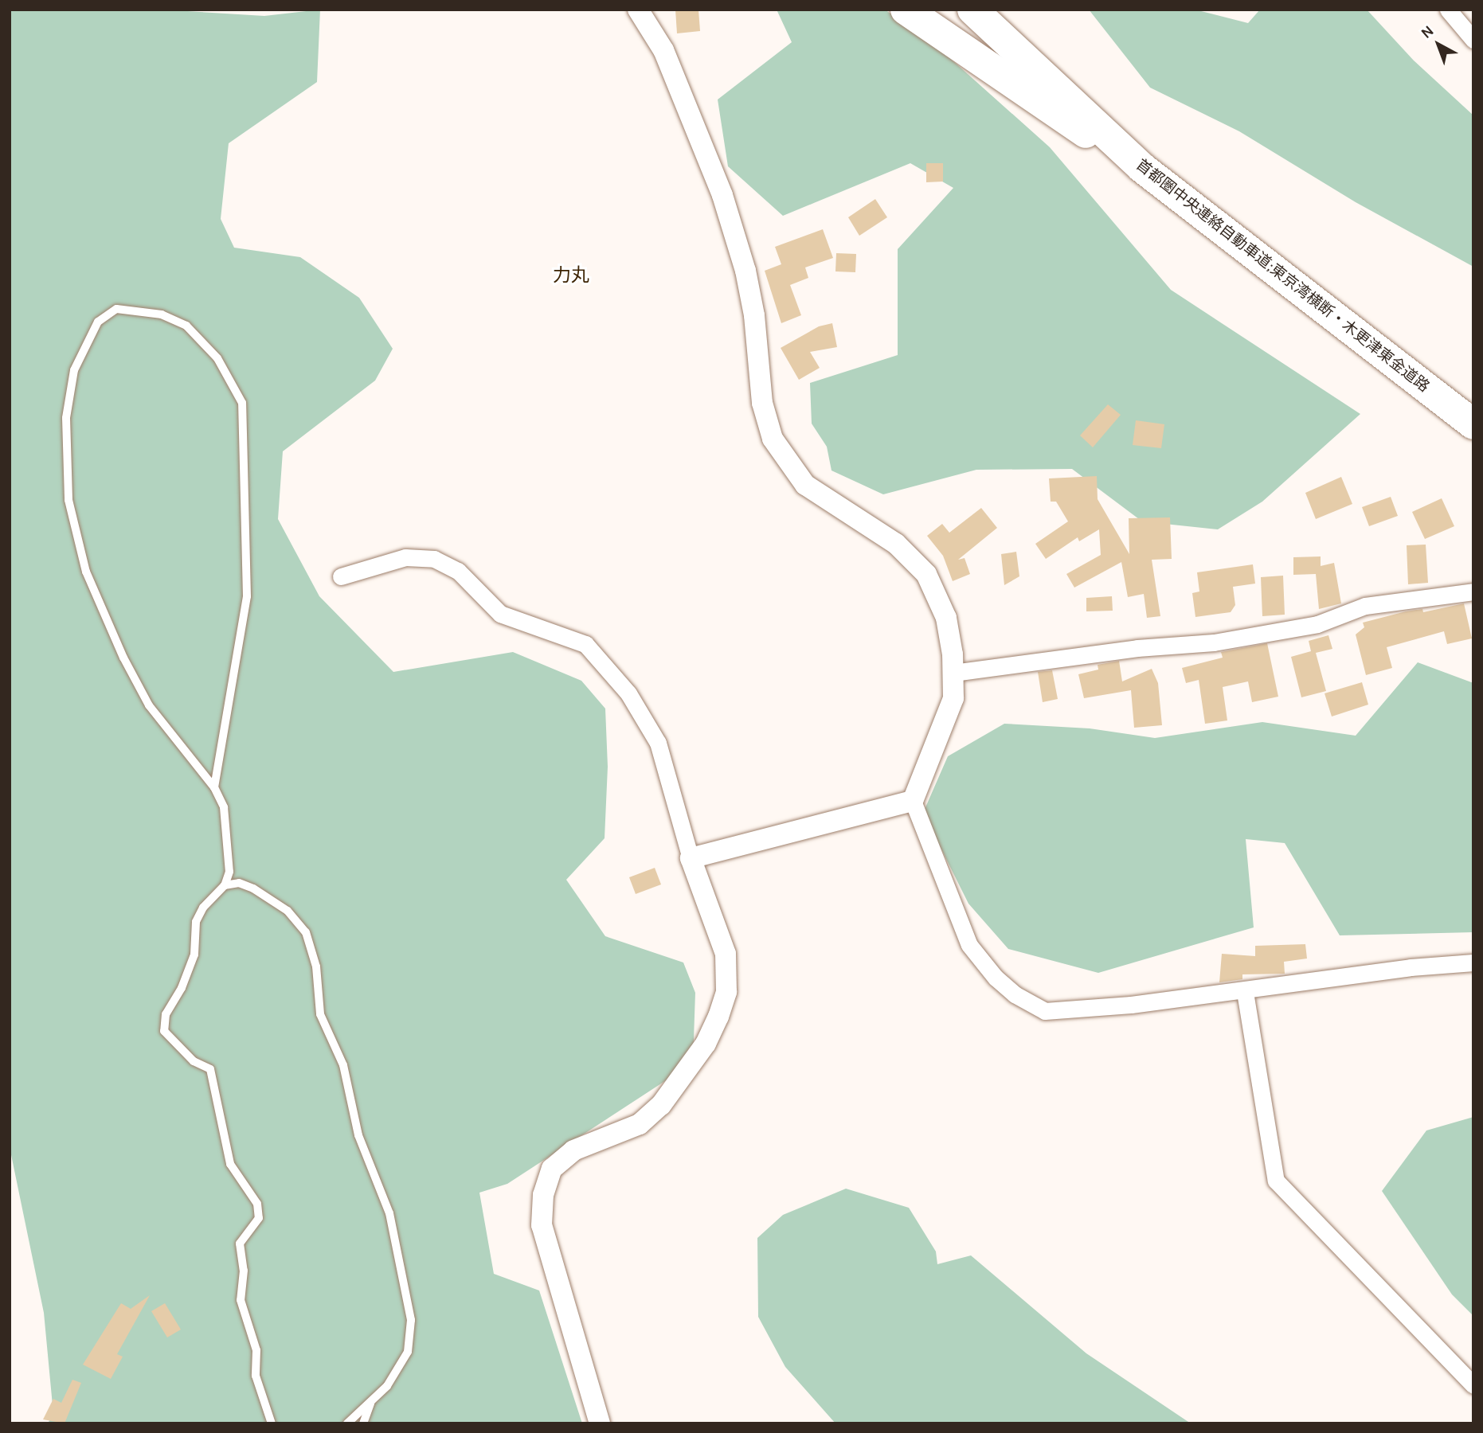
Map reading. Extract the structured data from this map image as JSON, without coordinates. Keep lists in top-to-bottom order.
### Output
{
  "streets": {
    "highway": ["首都圏中央連絡自動車道;東京湾横断・木更津東金道路"]
  },
  "districts": ["力丸"],
  "north": "top left"
}
